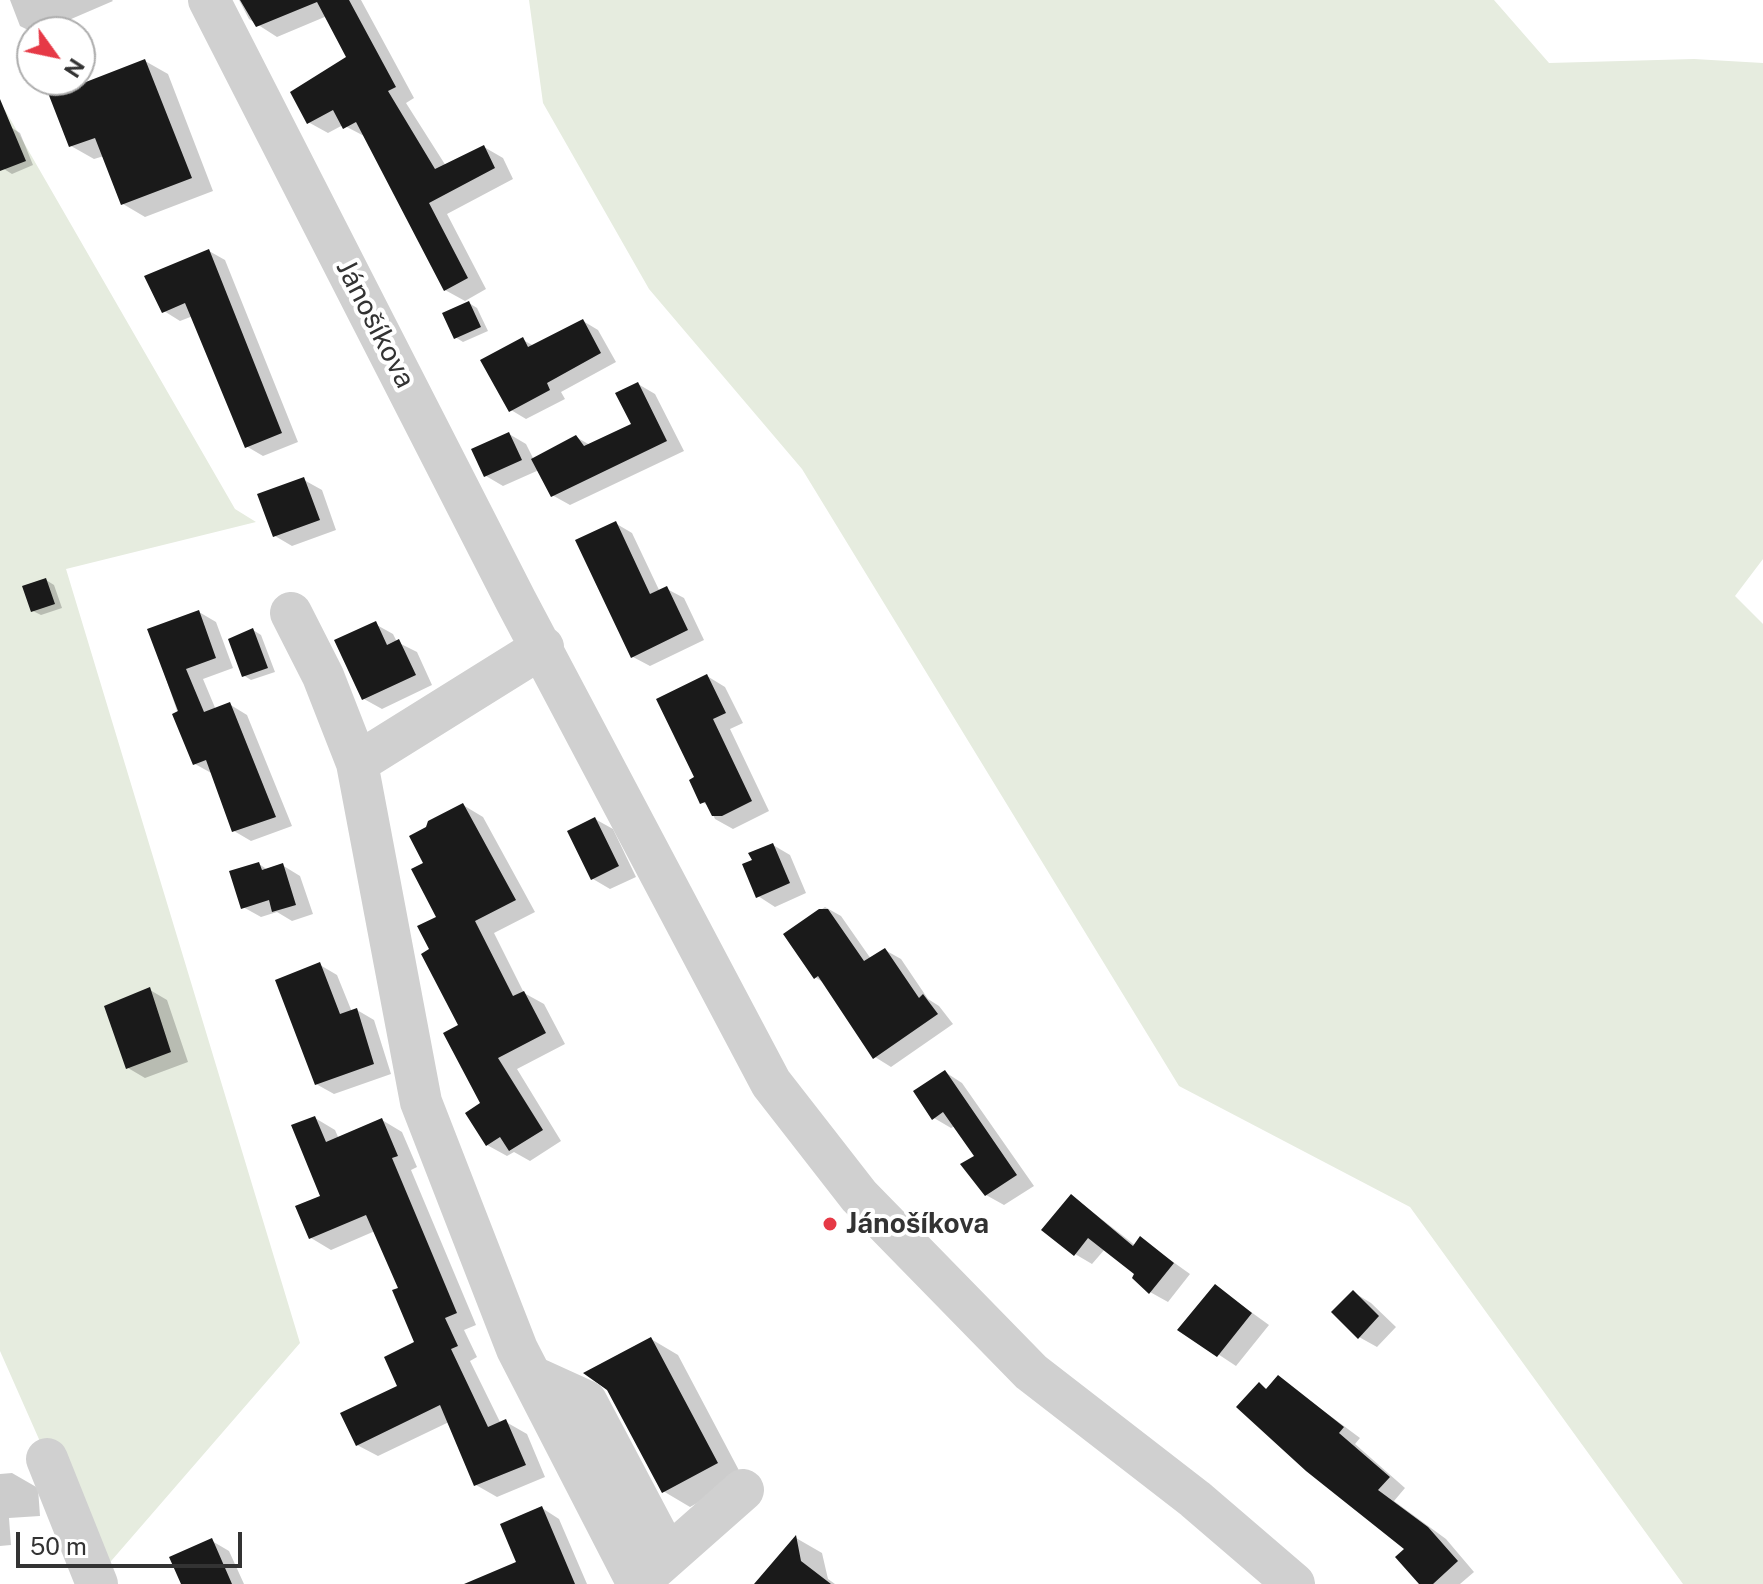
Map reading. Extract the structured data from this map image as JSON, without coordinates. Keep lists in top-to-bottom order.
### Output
{
  "streets": {
    "street": ["Jánošíkova"]
  },
  "places": ["Jánošíkova"],
  "scale_bar": "50 m",
  "north": "bottom right"
}
